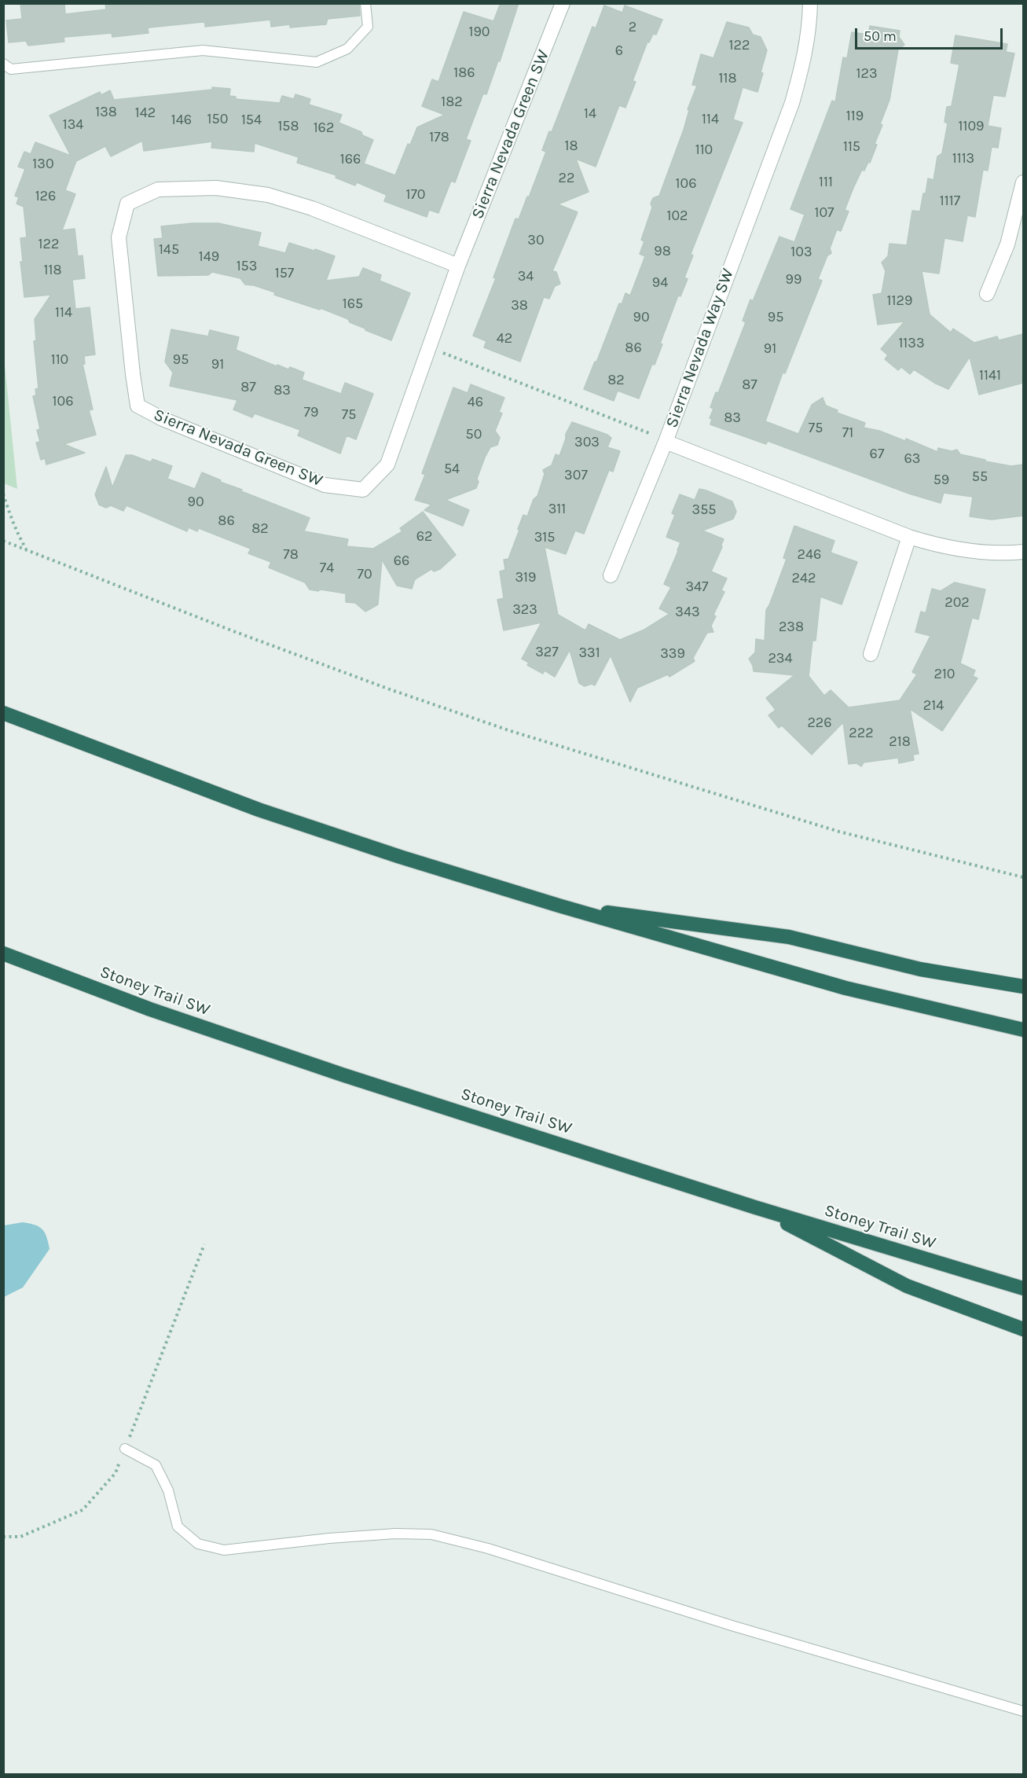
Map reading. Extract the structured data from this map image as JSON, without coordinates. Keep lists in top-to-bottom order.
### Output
{
  "streets": {
    "highway": ["Stoney Trail SW"],
    "street": ["Sierra Nevada Green SW", "Sierra Nevada Way SW"]
  },
  "house_numbers": [
    "2",
    "190",
    "122",
    "6",
    "186",
    "123",
    "118",
    "182",
    "138",
    "142",
    "14",
    "119",
    "150",
    "114",
    "146",
    "154",
    "134",
    "158",
    "1109",
    "162",
    "178",
    "18",
    "115",
    "110",
    "1113",
    "166",
    "130",
    "22",
    "111",
    "106",
    "170",
    "126",
    "1117",
    "107",
    "102",
    "30",
    "122",
    "145",
    "98",
    "103",
    "149",
    "153",
    "118",
    "157",
    "34",
    "99",
    "94",
    "1129",
    "165",
    "38",
    "114",
    "90",
    "95",
    "42",
    "1133",
    "86",
    "91",
    "110",
    "95",
    "91",
    "1141",
    "82",
    "87",
    "87",
    "83",
    "106",
    "46",
    "79",
    "75",
    "83",
    "75",
    "71",
    "50",
    "303",
    "67",
    "63",
    "54",
    "307",
    "55",
    "59",
    "90",
    "311",
    "355",
    "86",
    "82",
    "62",
    "315",
    "78",
    "246",
    "66",
    "74",
    "70",
    "319",
    "242",
    "347",
    "202",
    "323",
    "343",
    "238",
    "327",
    "331",
    "339",
    "234",
    "210",
    "214",
    "226",
    "222",
    "218"
  ],
  "scale_bar": "50 m"
}
